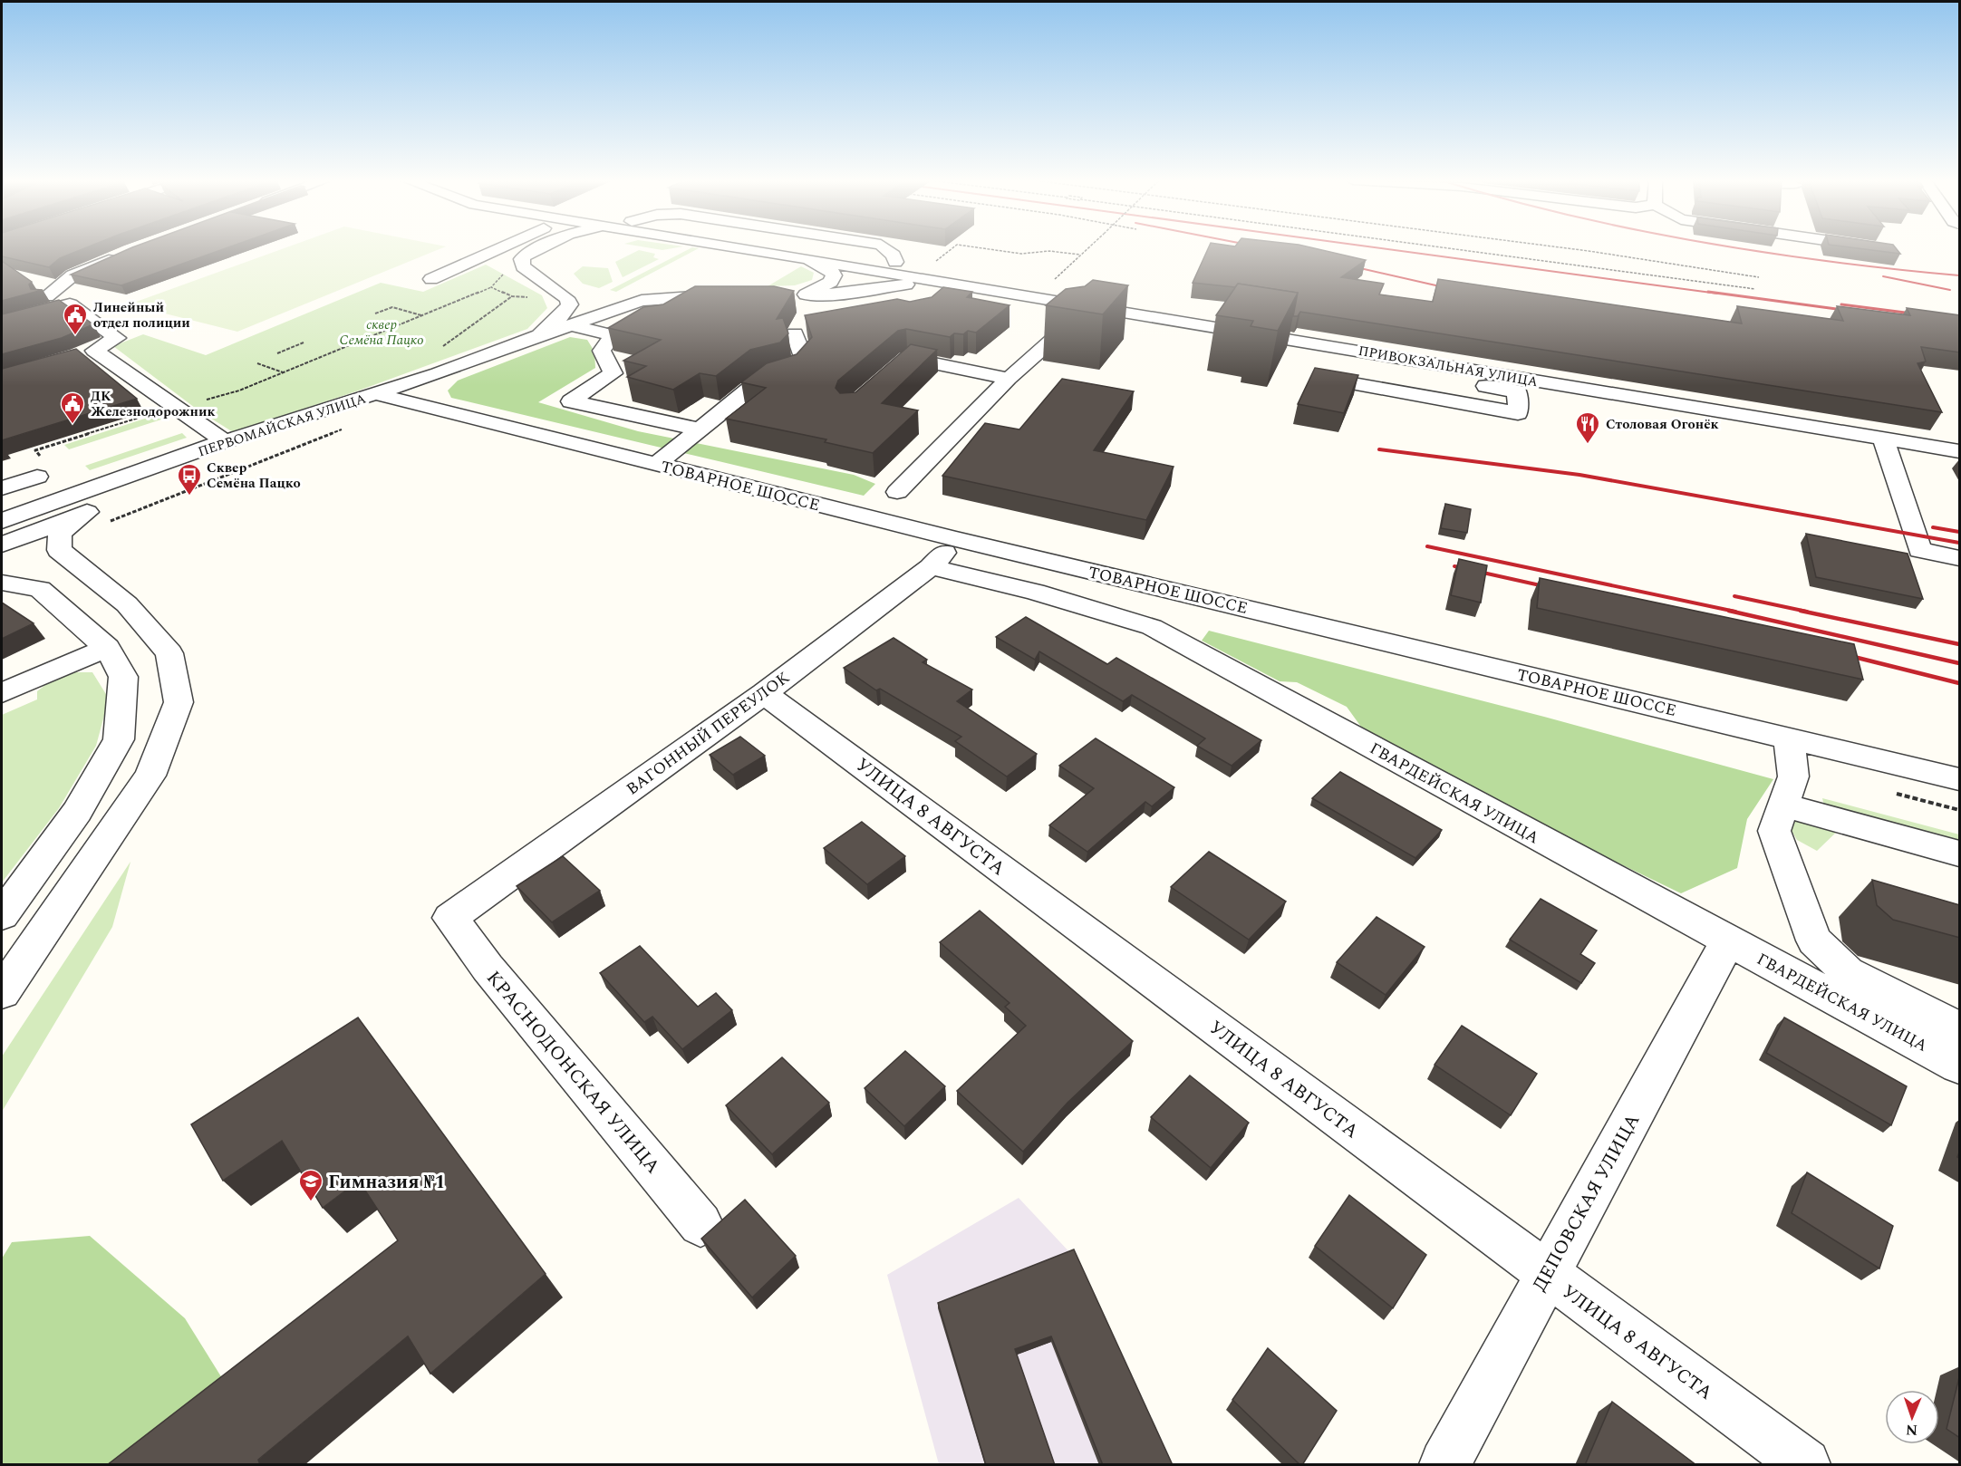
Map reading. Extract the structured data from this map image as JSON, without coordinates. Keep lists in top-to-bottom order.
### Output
{
  "streets": {
    "street": [
      "ПРИВОКЗАЛЬНАЯ УЛИЦА",
      "ПЕРВОМАЙСКАЯ УЛИЦА",
      "ТОВАРНОЕ ШОССЕ",
      "ВАГОННЫЙ ПЕРЕУЛОК",
      "ГВАРДЕЙСКАЯ УЛИЦА",
      "УЛИЦА 8 АВГУСТА",
      "КРАСНОДОНСКАЯ УЛИЦА",
      "ДЕПОВСКАЯ УЛИЦА"
    ]
  },
  "crossings": [
    ["ПЕРВОМАЙСКАЯ УЛИЦА", "ТОВАРНОЕ ШОССЕ"],
    ["ТОВАРНОЕ ШОССЕ", "ВАГОННЫЙ ПЕРЕУЛОК"],
    ["ВАГОННЫЙ ПЕРЕУЛОК", "ГВАРДЕЙСКАЯ УЛИЦА"],
    ["ВАГОННЫЙ ПЕРЕУЛОК", "УЛИЦА 8 АВГУСТА"],
    ["ВАГОННЫЙ ПЕРЕУЛОК", "КРАСНОДОНСКАЯ УЛИЦА"],
    ["ГВАРДЕЙСКАЯ УЛИЦА", "ДЕПОВСКАЯ УЛИЦА"],
    ["УЛИЦА 8 АВГУСТА", "ДЕПОВСКАЯ УЛИЦА"]
  ],
  "parks": ["сквер Семёна Пацко"],
  "places": {
    "public building": ["Линейный отдел полиции", "ДК Железнодорожник"],
    "restaurant": ["Столовая Огонёк"],
    "bus stop": ["Сквер Семёна Пацко"],
    "school or university": ["Гимназия №1"]
  },
  "north": "bottom"
}
